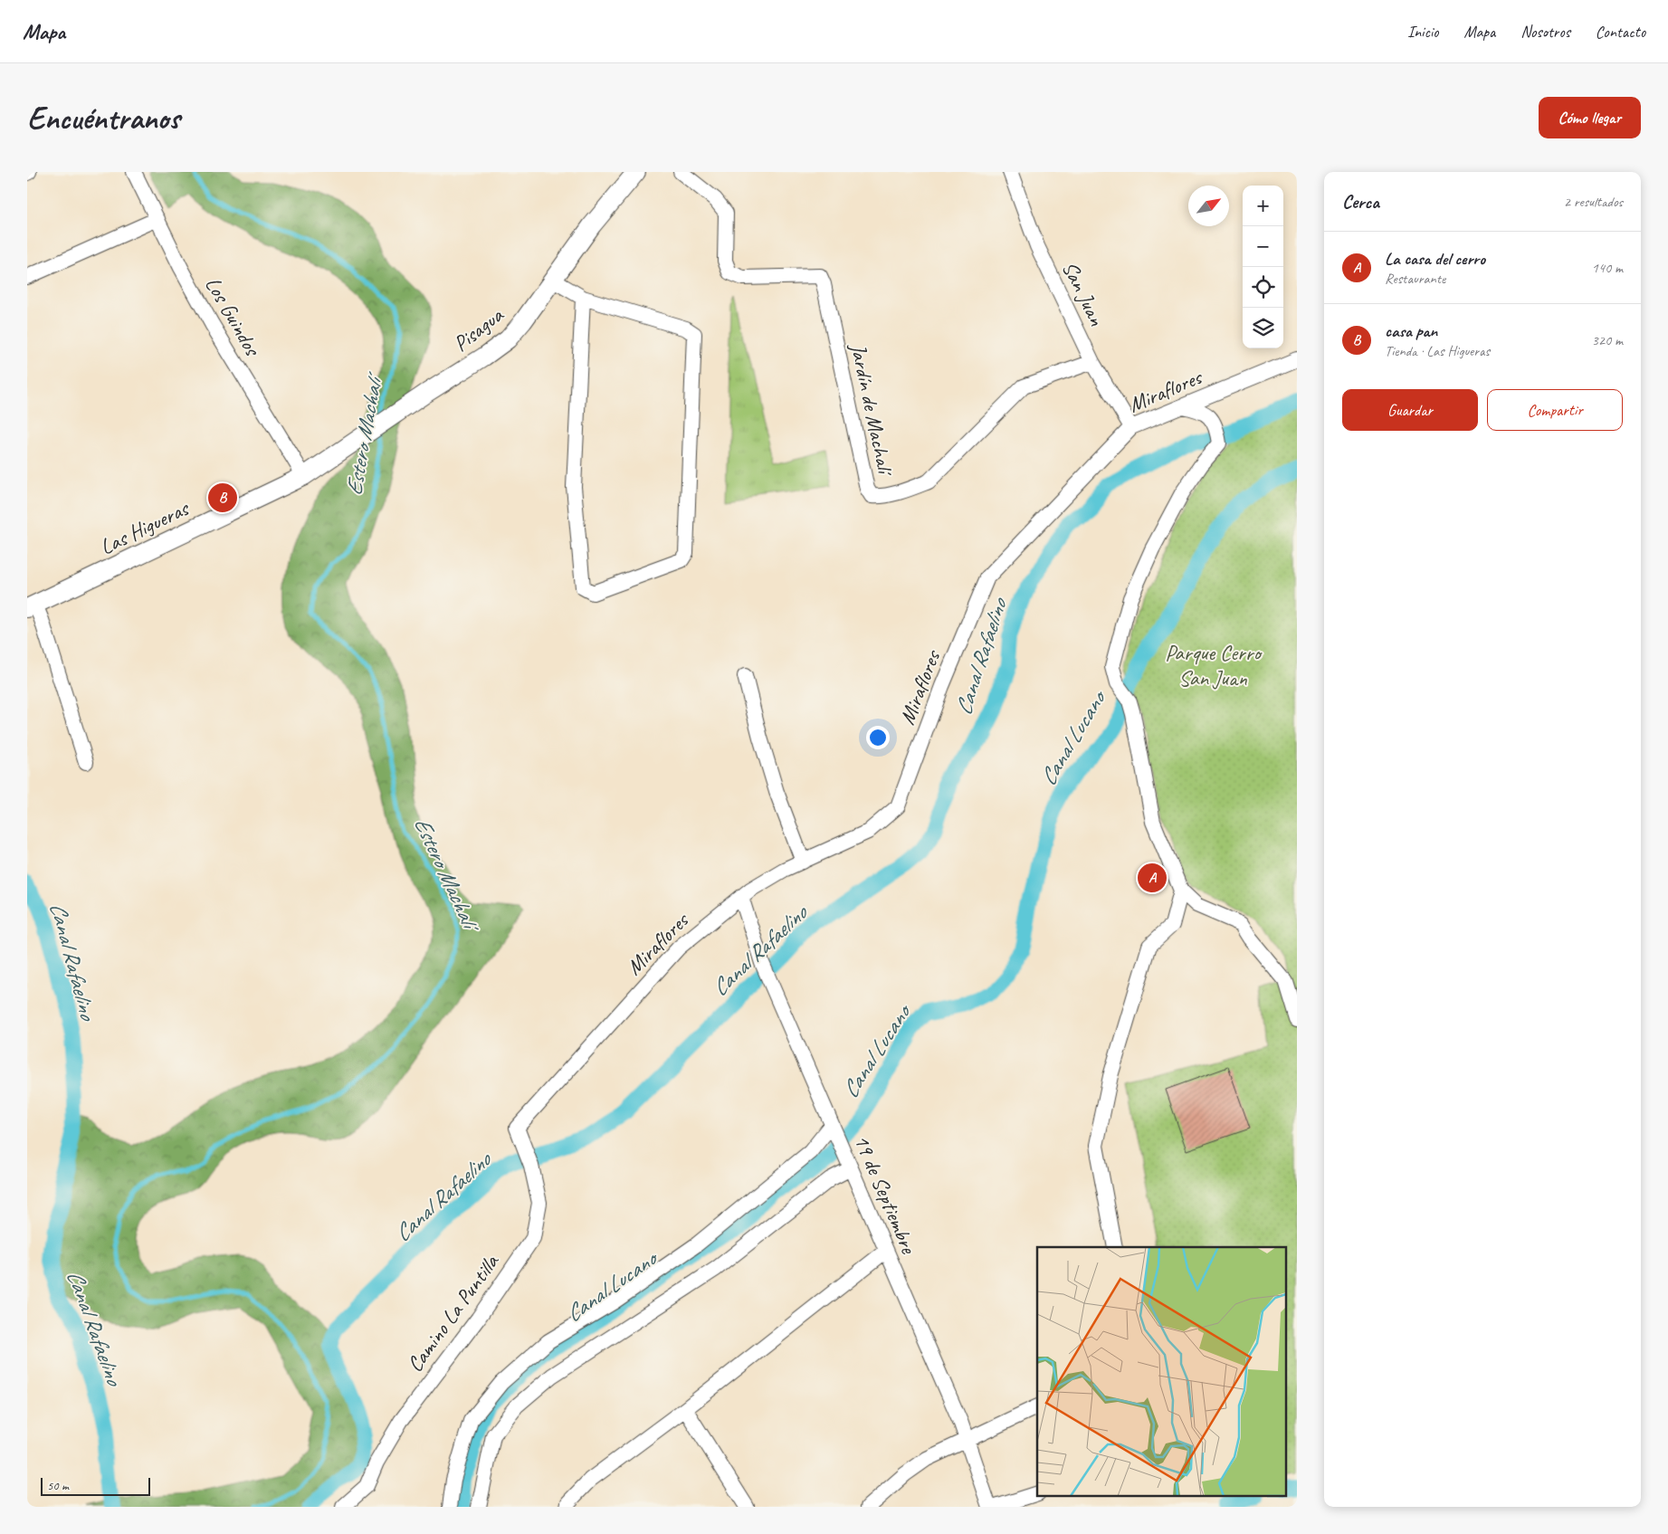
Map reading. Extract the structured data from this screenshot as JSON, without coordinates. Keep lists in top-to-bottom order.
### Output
{
  "streets": {
    "main road": ["Pisagua", "Las Higueras"],
    "street": [
      "San Juan",
      "Los Guindos",
      "Miraflores",
      "Jardín de Machalí",
      "19 de Septiembre",
      "Camino La Puntilla"
    ]
  },
  "crossings": [
    ["San Juan", "Miraflores"],
    ["San Juan", "Jardín de Machalí"],
    ["Los Guindos", "Pisagua"],
    ["Los Guindos", "Las Higueras"],
    ["Pisagua", "Las Higueras"],
    ["Miraflores", "19 de Septiembre"],
    ["Miraflores", "Camino La Puntilla"]
  ],
  "water": ["Estero Machalí", "Canal Rafaelino", "Canal Lucano"],
  "parks": ["Parque Cerro San Juan"],
  "scale_bar": "50 m",
  "north": "top right",
  "page": {
    "header": "Mapa",
    "nav": [
      "Inicio",
      "Mapa",
      "Nosotros",
      "Contacto"
    ],
    "buttons": [
      "Cómo llegar",
      ["Guardar", "Compartir"]
    ],
    "title": "Encuéntranos",
    "heading": ["Cerca", "2 resultados"],
    "map_buttons": ["+", "−"],
    "list": [
      {
        "mark": "A",
        "name": "La casa del cerro",
        "note": "Restaurante",
        "value": "140 m"
      },
      {
        "mark": "B",
        "name": "casa pan",
        "note": "Tienda · Las Higueras",
        "value": "320 m"
      }
    ],
    "pins": ["B", "A"],
    "scale": "50 m"
  }
}
